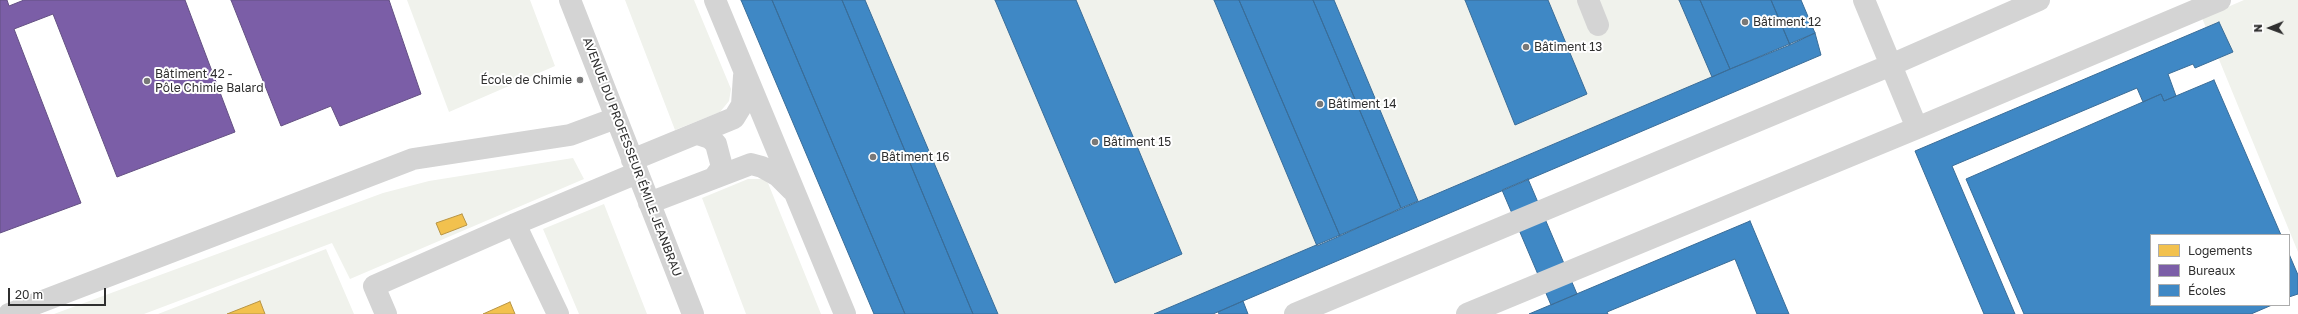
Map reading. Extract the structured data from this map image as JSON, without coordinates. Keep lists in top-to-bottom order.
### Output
{
  "streets": {
    "street": ["AVENUE DU PROFESSEUR ÉMILE JEANBRAU"]
  },
  "places": [
    "Bâtiment 12",
    "Bâtiment 13",
    "École de Chimie",
    "Bâtiment 42 - Pôle Chimie Balard",
    "Bâtiment 14",
    "Bâtiment 15",
    "Bâtiment 16"
  ],
  "legend": ["Logements", "Bureaux", "Écoles"],
  "scale_bar": "20 m",
  "north": "left"
}
